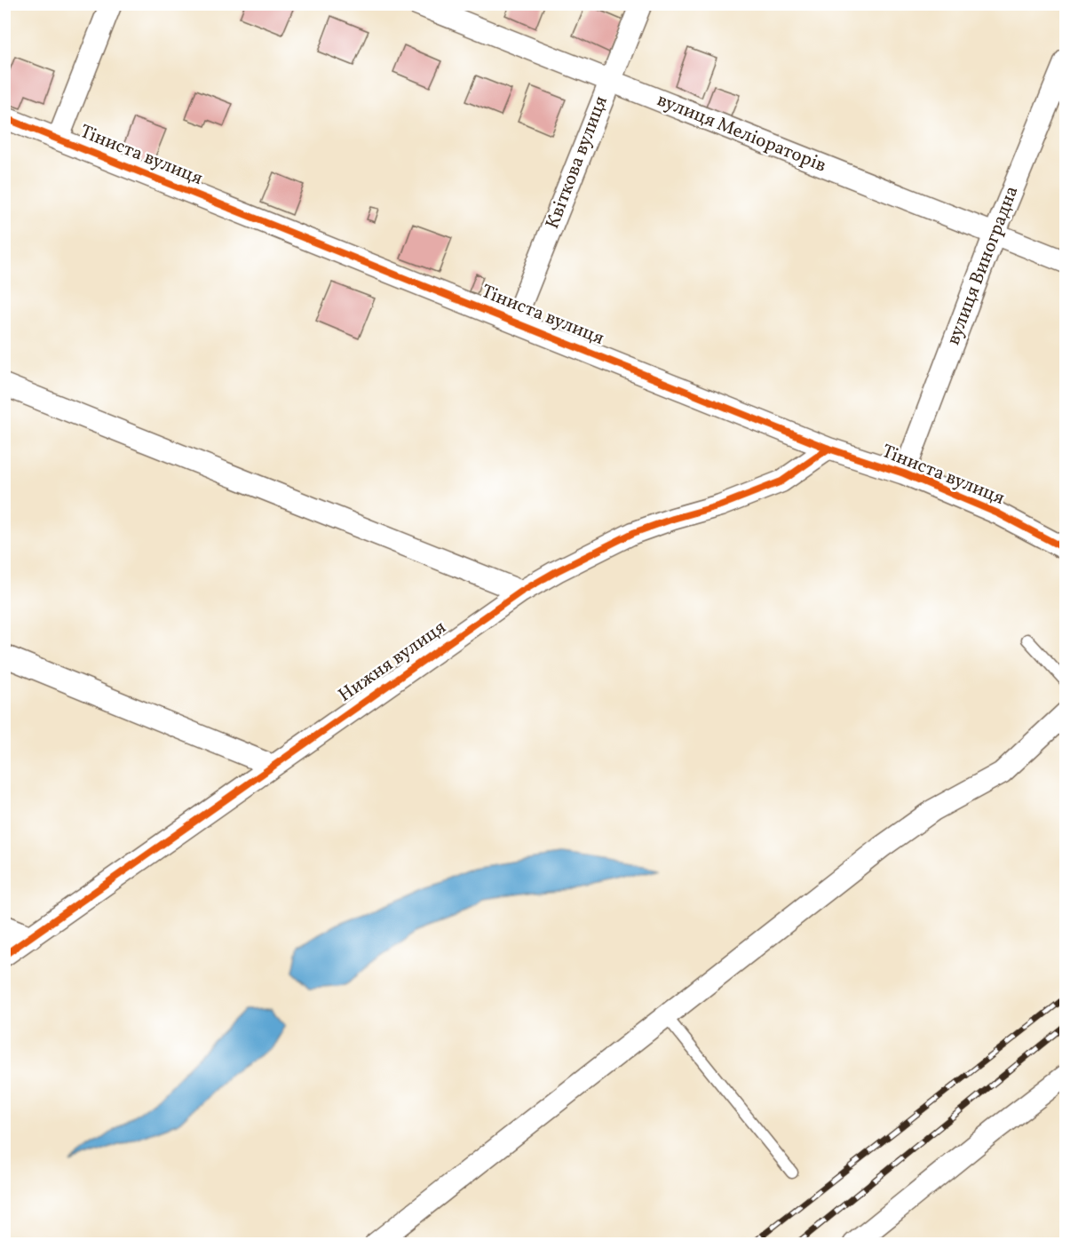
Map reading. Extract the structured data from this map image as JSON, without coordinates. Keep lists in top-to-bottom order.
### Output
{
  "streets": {
    "street": [
      "вулиця Меліораторів",
      "Тіниста вулиця",
      "Квіткова вулиця",
      "вулиця Виноградна",
      "Нижня вулиця"
    ]
  },
  "crossings": [
    ["вулиця Меліораторів", "Квіткова вулиця"],
    ["вулиця Меліораторів", "вулиця Виноградна"],
    ["Тіниста вулиця", "Квіткова вулиця"],
    ["Тіниста вулиця", "вулиця Виноградна"],
    ["Тіниста вулиця", "Нижня вулиця"]
  ]
}
